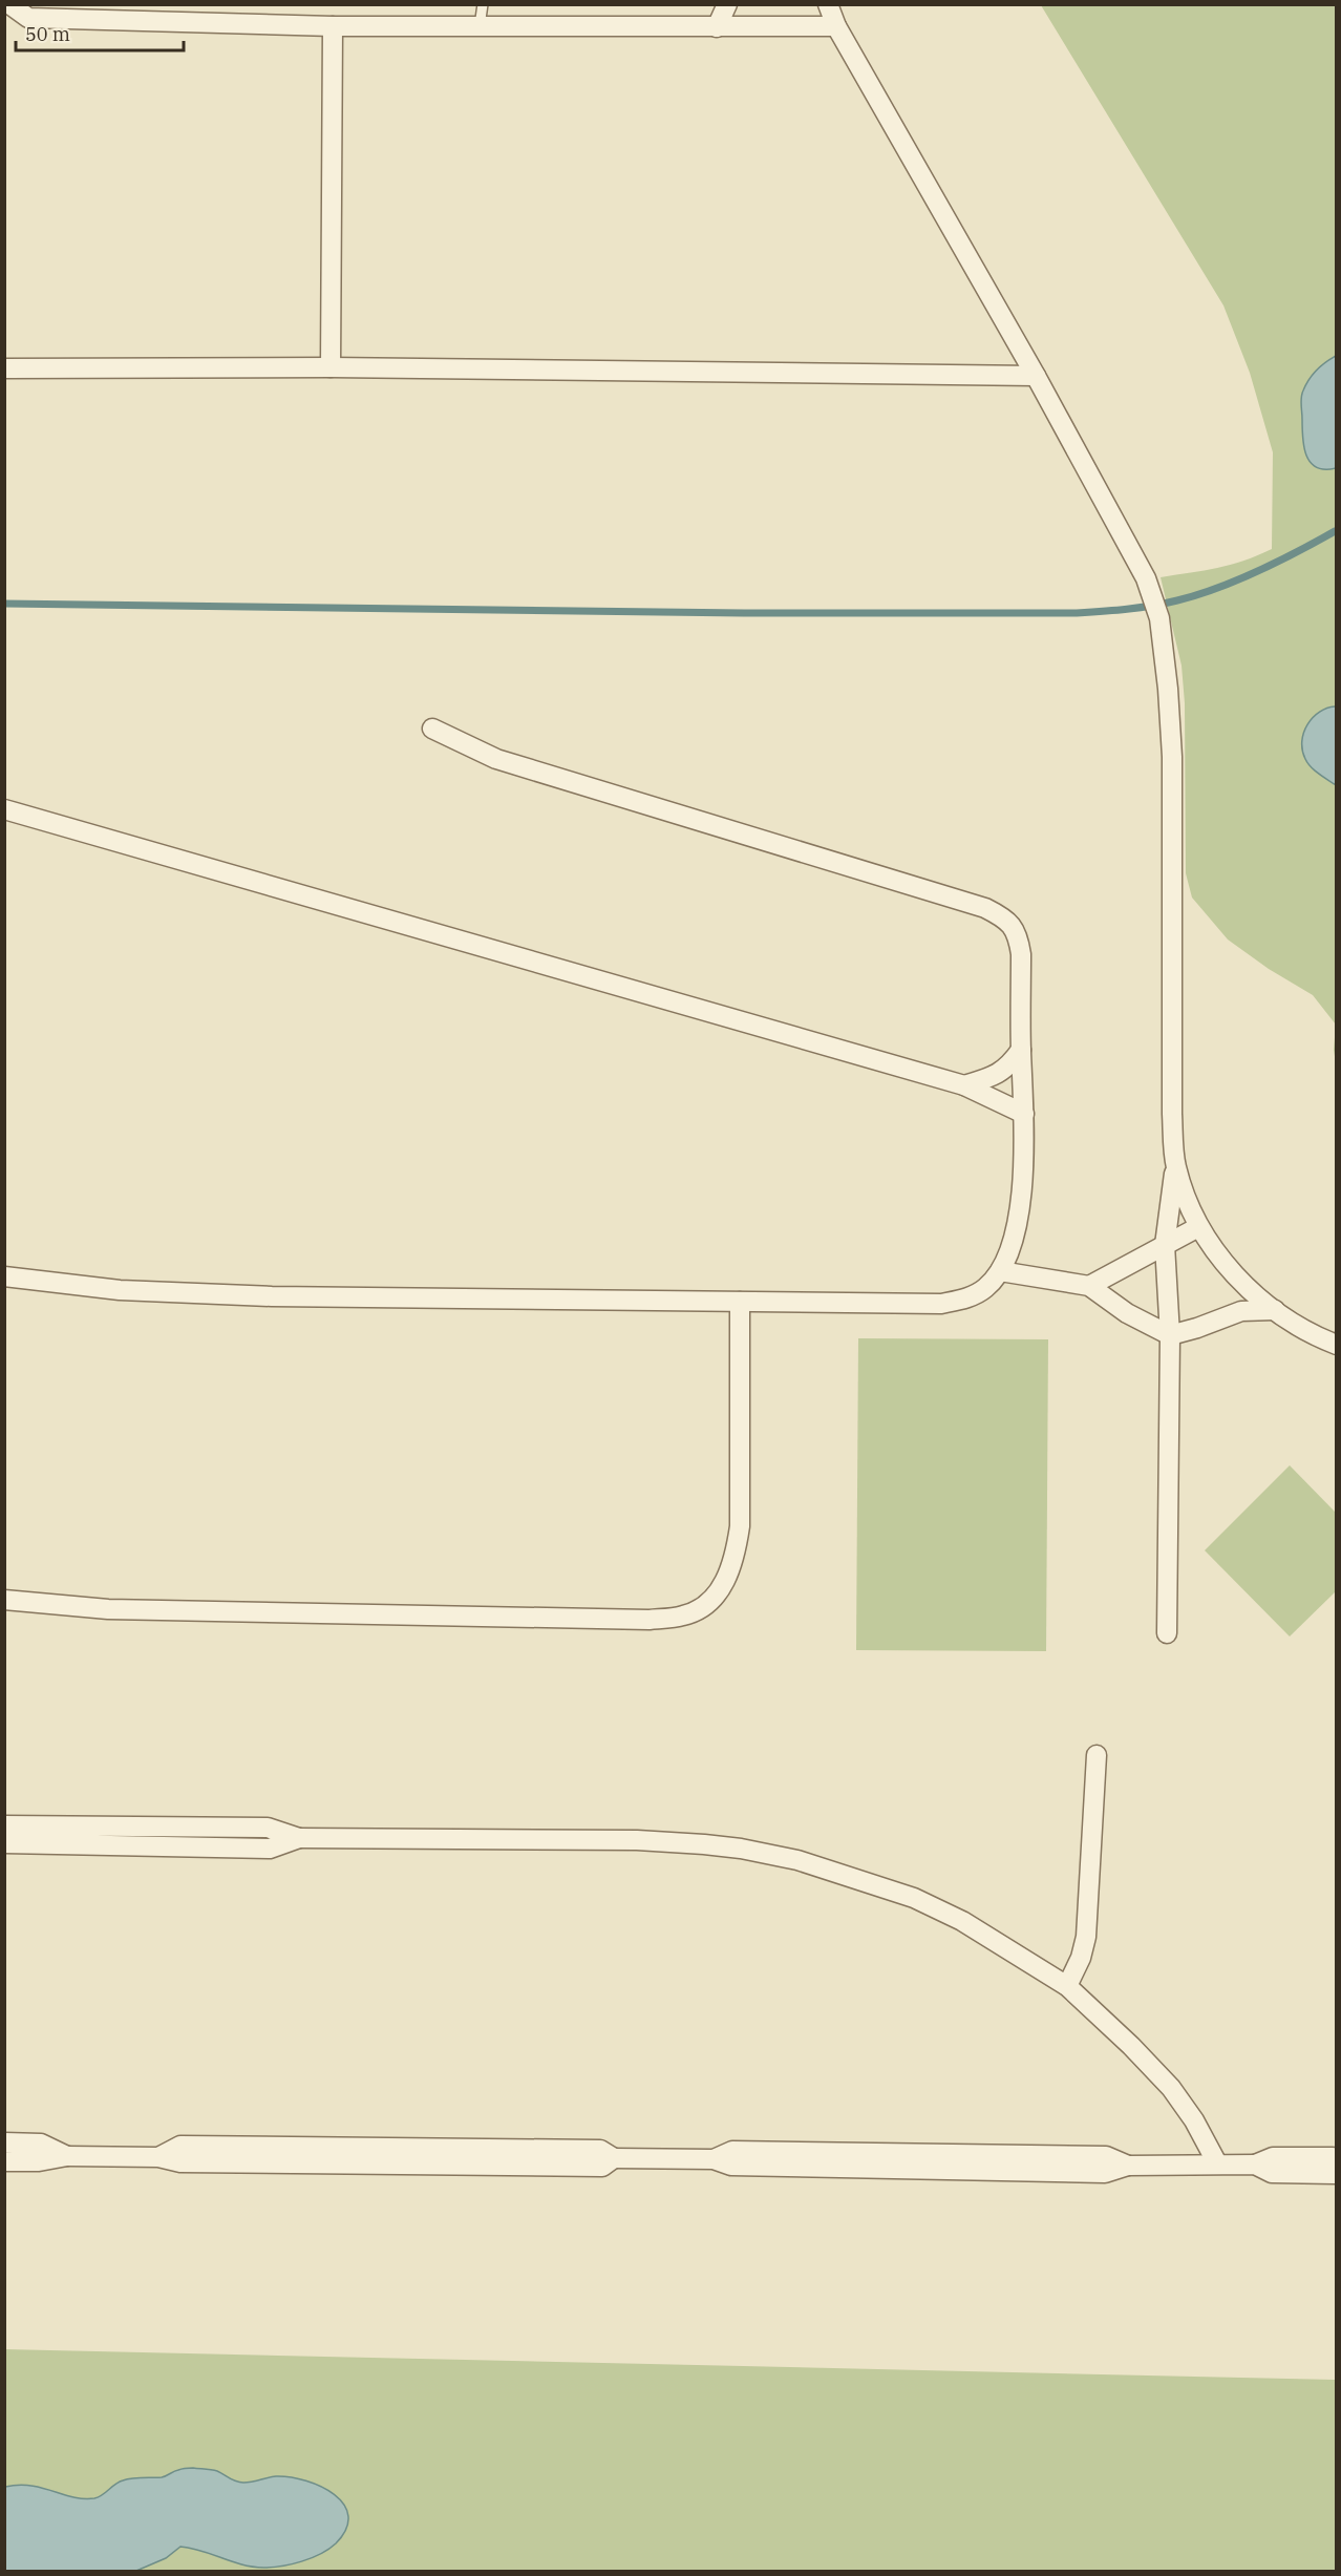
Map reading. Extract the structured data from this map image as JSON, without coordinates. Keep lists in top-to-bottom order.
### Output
{
  "scale_bar": "50 m"
}
